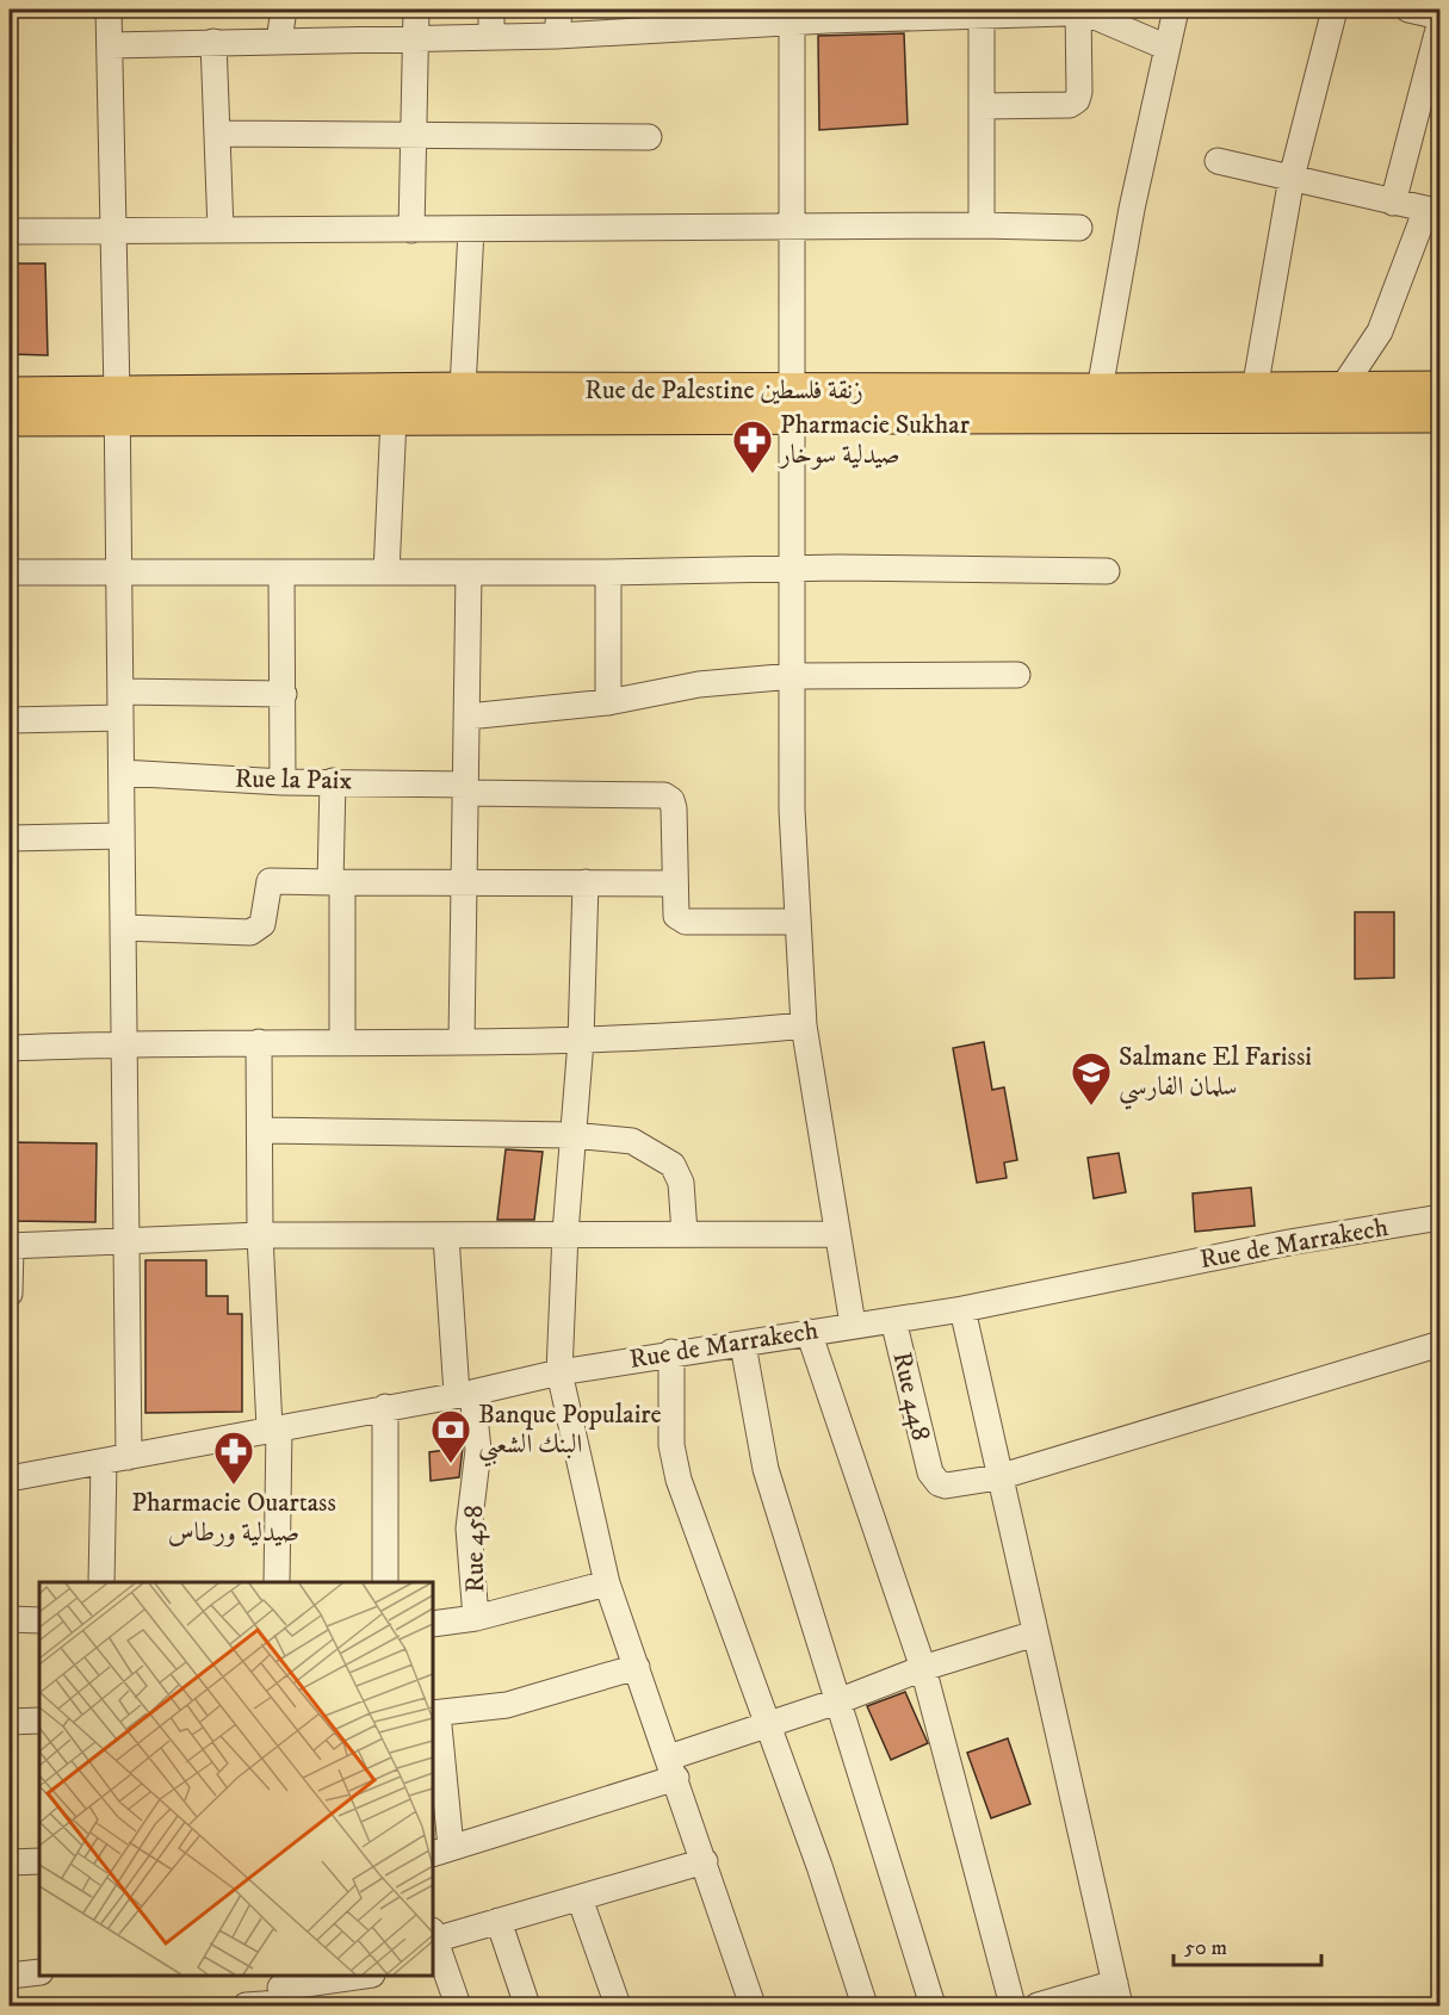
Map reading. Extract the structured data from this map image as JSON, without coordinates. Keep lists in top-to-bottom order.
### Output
{
  "streets": {
    "main road": ["Rue de Palestine زنقة فلسطين"],
    "street": [
      "Rue la Paix",
      "Rue de Marrakech",
      "Rue 448",
      "Rue 458"
    ]
  },
  "crossings": [
    ["Rue de Marrakech", "Rue 448"],
    ["Rue de Marrakech", "Rue 458"]
  ],
  "places": {
    "pharmacy": ["Pharmacie Sukhar صيدلية سوخار", "Pharmacie Ouartass صيدلية ورطاس"],
    "school or university": ["Salmane El Farissi سلمان الفارسي"],
    "bank": ["Banque Populaire البنك الشعبي"]
  },
  "scale_bar": "50 m"
}
